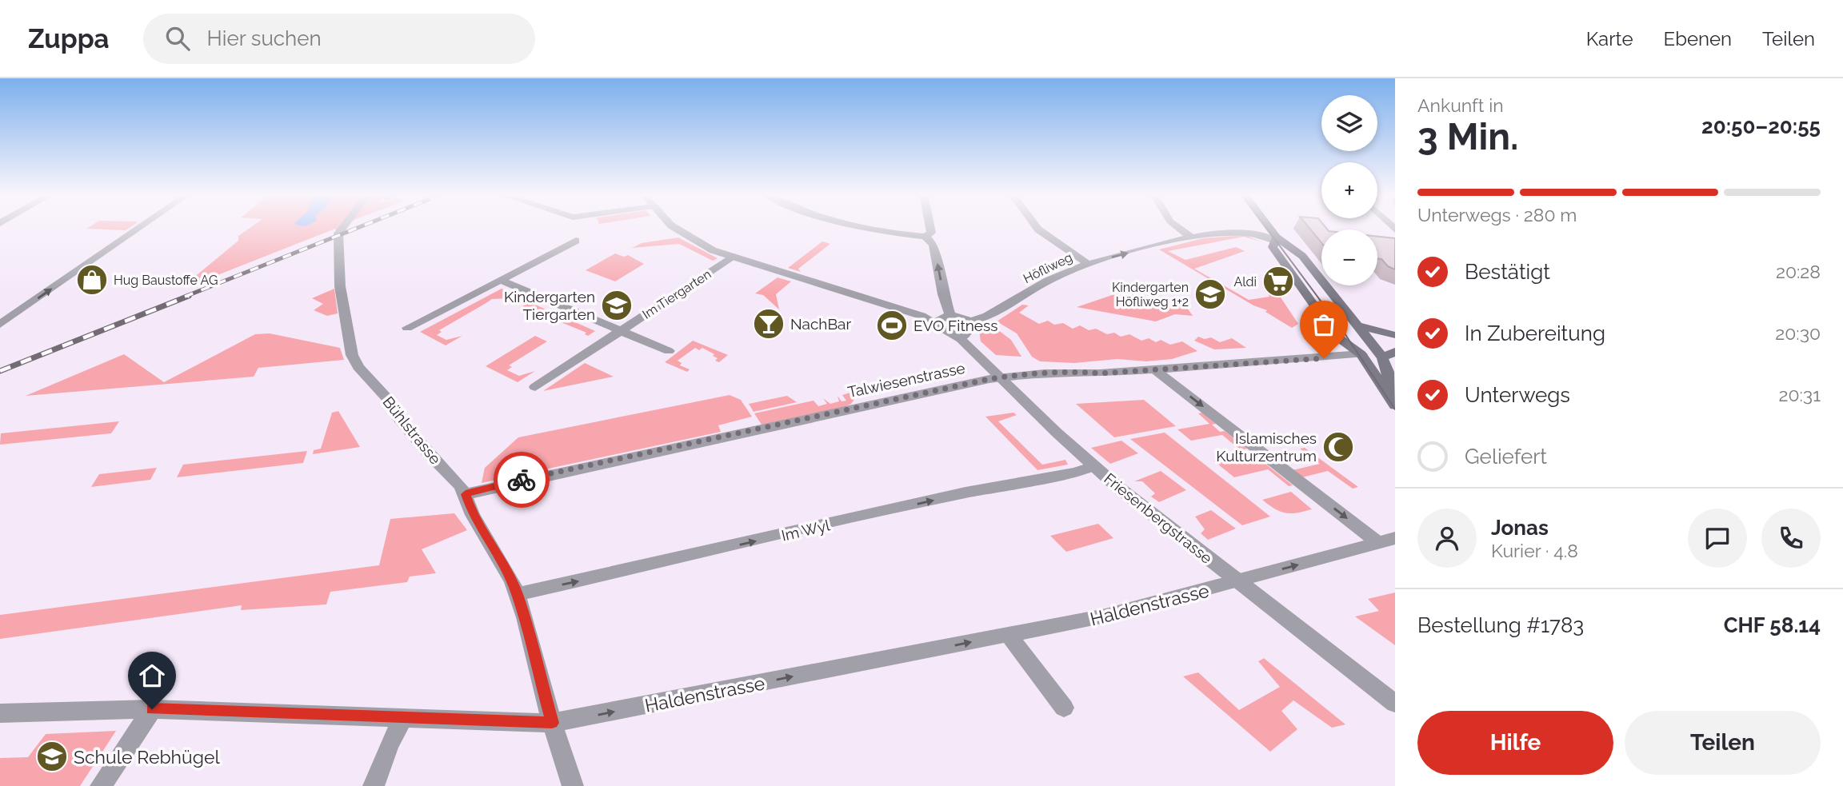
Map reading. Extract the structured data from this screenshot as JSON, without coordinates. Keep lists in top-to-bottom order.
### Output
{
  "streets": {
    "street": [
      "Höfliweg",
      "Im Tiergarten",
      "Talwiesenstrasse",
      "Bühlstrasse",
      "Friesenbergstrasse",
      "Im Wyl",
      "Haldenstrasse"
    ]
  },
  "crossings": [
    ["Im Tiergarten", "Friesenbergstrasse"],
    ["Talwiesenstrasse", "Bühlstrasse"],
    ["Talwiesenstrasse", "Friesenbergstrasse"],
    ["Bühlstrasse", "Im Wyl"],
    ["Bühlstrasse", "Haldenstrasse"],
    ["Friesenbergstrasse", "Im Wyl"],
    ["Friesenbergstrasse", "Haldenstrasse"]
  ],
  "one_way": ["Im Wyl", "Haldenstrasse"],
  "places": {
    "shop": ["Hug Baustoffe AG"],
    "supermarket": ["Aldi"],
    "school or university": ["Kindergarten Höfliweg 1+2", "Kindergarten Tiergarten", "Schule Rebhügel"],
    "bar": ["NachBar"],
    "sports": ["EVO Fitness"],
    "mosque": ["Islamisches Kulturzentrum"]
  },
  "page": {
    "header": "Zuppa",
    "search": "Hier suchen",
    "nav": ["Karte", "Ebenen", "Teilen"],
    "heading": ["3 Min.", "Ankunft in", "20:50–20:55"],
    "panel": [
      "Jonas",
      "Kurier · 4.8",
      "Bestellung #1783",
      "CHF 58.14"
    ],
    "map_buttons": ["+", "−"],
    "bar": "Unterwegs · 280 m",
    "list": [
      ["Bestätigt", "20:28"],
      ["In Zubereitung", "20:30"],
      ["Unterwegs", "20:31"],
      "Geliefert"
    ],
    "buttons": ["Hilfe", "Teilen"]
  }
}
